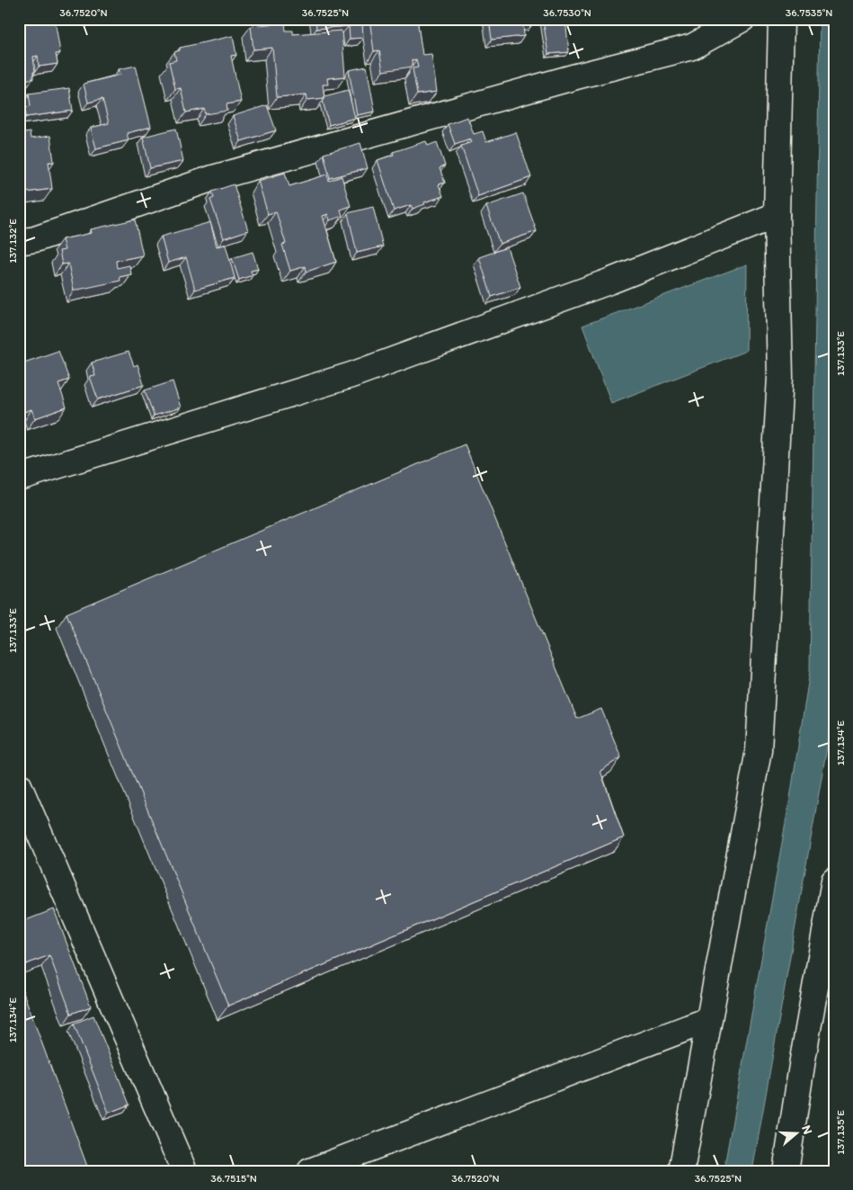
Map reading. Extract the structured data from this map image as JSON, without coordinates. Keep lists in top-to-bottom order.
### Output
{
  "north": "right",
  "coordinates": [
    "36.7520°N",
    "36.7525°N",
    "36.7530°N",
    "36.7535°N",
    "137.132°E",
    "137.133°E",
    "137.134°E",
    "137.135°E",
    "36.7515°N"
  ]
}
